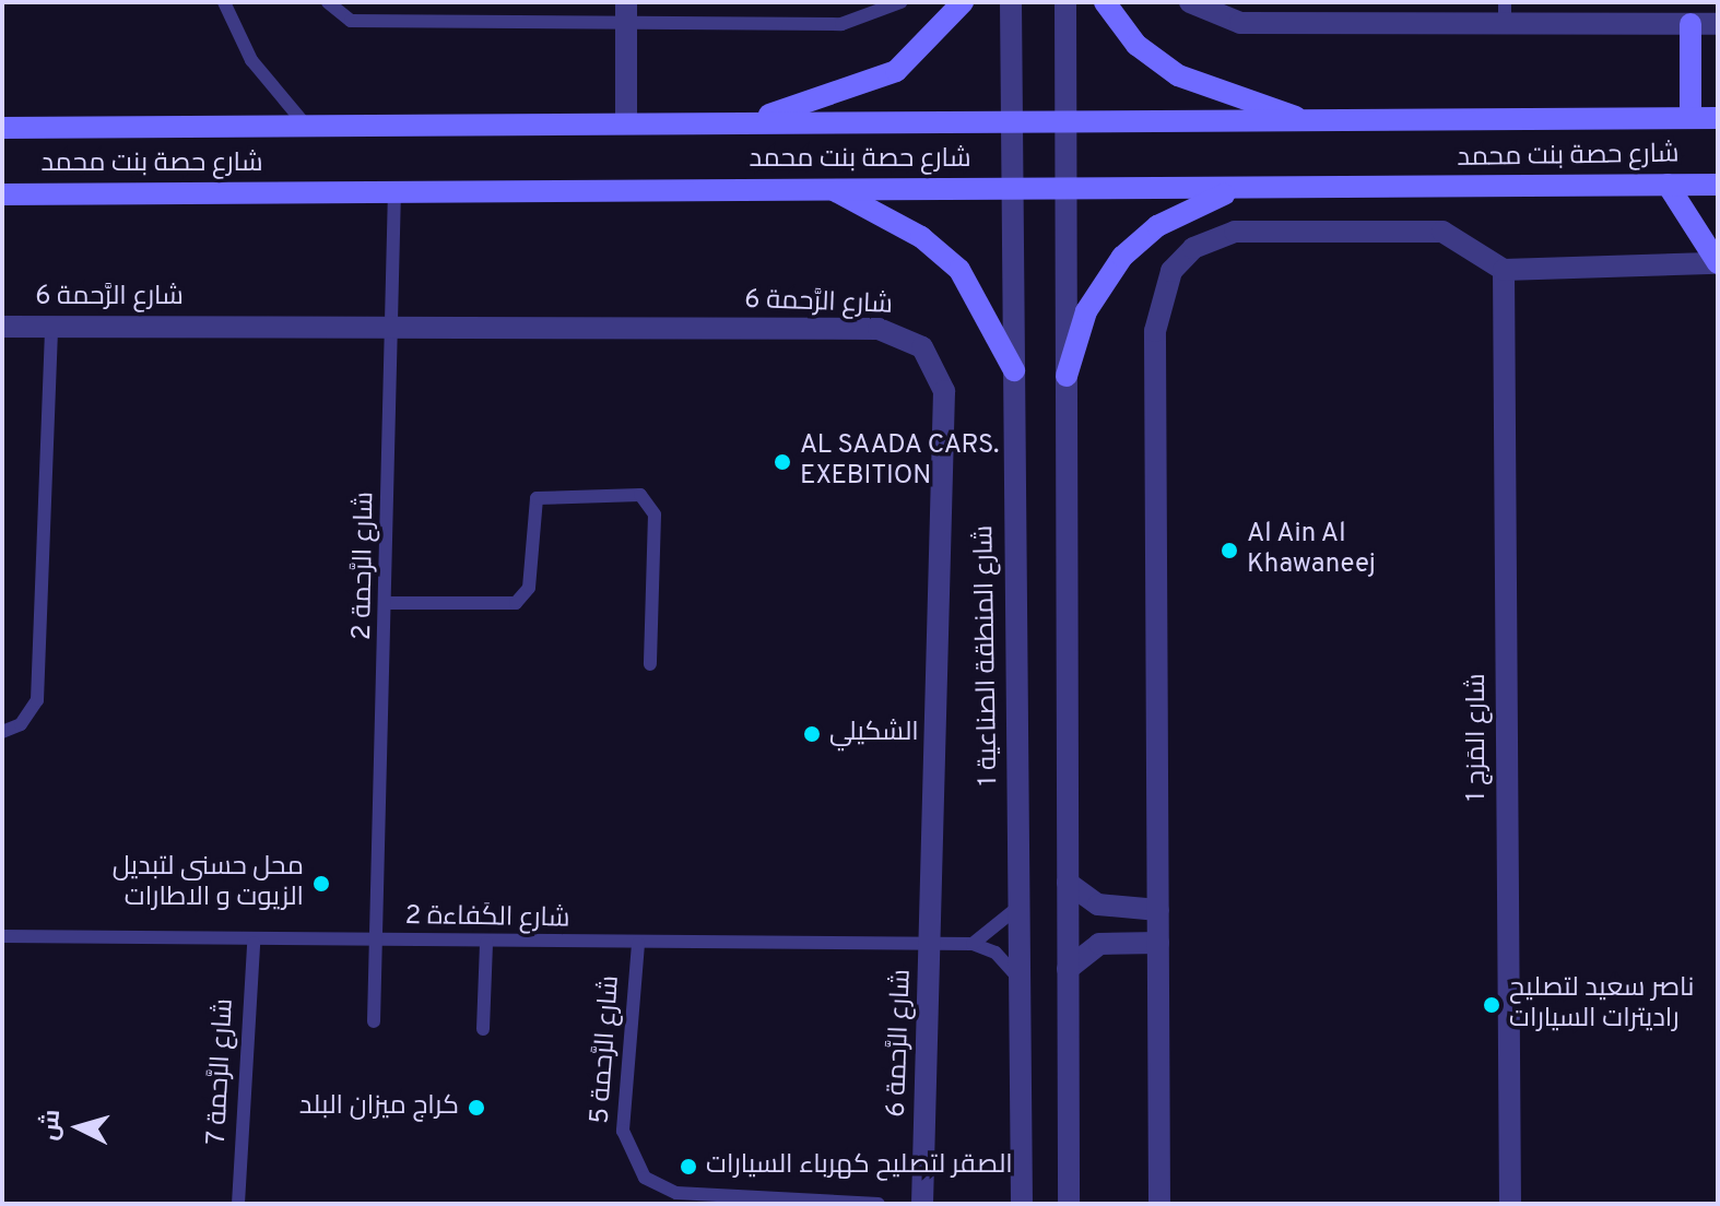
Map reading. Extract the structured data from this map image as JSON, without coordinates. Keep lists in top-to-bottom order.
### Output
{
  "streets": {
    "main road": ["شارع حصة بنت محمد"],
    "street": ["شارع الرَّحمة 6", "شارع المنطقة الصناعية 1", "شارع المَزج 1"],
    "lane": [
      "شارع الرَّحمة 2",
      "شارع الكَفاءة 2",
      "شارع الرَّحمة 5",
      "شارع الرَّحمة 7"
    ]
  },
  "crossings": [
    ["شارع حصة بنت محمد", "شارع الرَّحمة 2"],
    ["شارع حصة بنت محمد", "شارع المنطقة الصناعية 1"],
    ["شارع الرَّحمة 6", "شارع الرَّحمة 2"],
    ["شارع الرَّحمة 6", "شارع الكَفاءة 2"],
    ["شارع الرَّحمة 2", "شارع الكَفاءة 2"],
    ["شارع الكَفاءة 2", "شارع الرَّحمة 5"],
    ["شارع الكَفاءة 2", "شارع الرَّحمة 7"]
  ],
  "places": [
    "AL SAADA CARS. EXEBITION",
    "Al Ain Al Khawaneej",
    "الشكيلي",
    "محل حسنى لتبديل الزيوت و الاطارات",
    "ناصر سعيد لتصليح راديترات السيارات",
    "كراج ميزان البلد",
    "الصقر لتصليح كهرباء السيارات"
  ],
  "north": "left"
}
